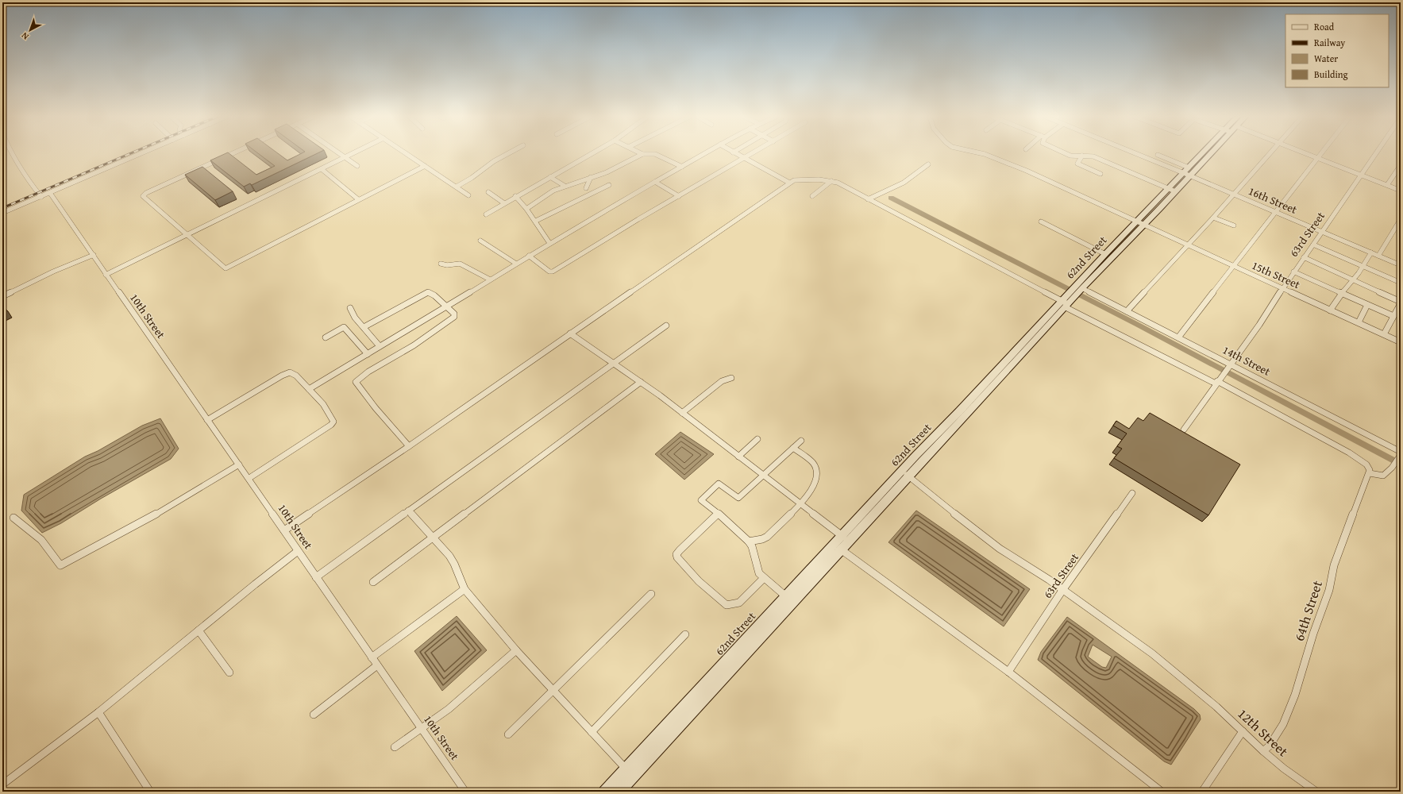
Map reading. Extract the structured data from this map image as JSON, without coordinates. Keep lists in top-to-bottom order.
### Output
{
  "streets": {
    "main road": ["62nd Street"],
    "street": [
      "16th Street",
      "63rd Street",
      "15th Street",
      "10th Street",
      "14th Street",
      "64th Street",
      "12th Street"
    ]
  },
  "crossings": [
    ["16th Street", "63rd Street"],
    ["16th Street", "62nd Street"],
    ["63rd Street", "15th Street"],
    ["63rd Street", "14th Street"],
    ["63rd Street", "12th Street"],
    ["62nd Street", "15th Street"],
    ["62nd Street", "14th Street"],
    ["62nd Street", "12th Street"],
    ["64th Street", "12th Street"]
  ],
  "legend": [
    "Road",
    "Railway",
    "Water",
    "Building"
  ],
  "north": "bottom left"
}
